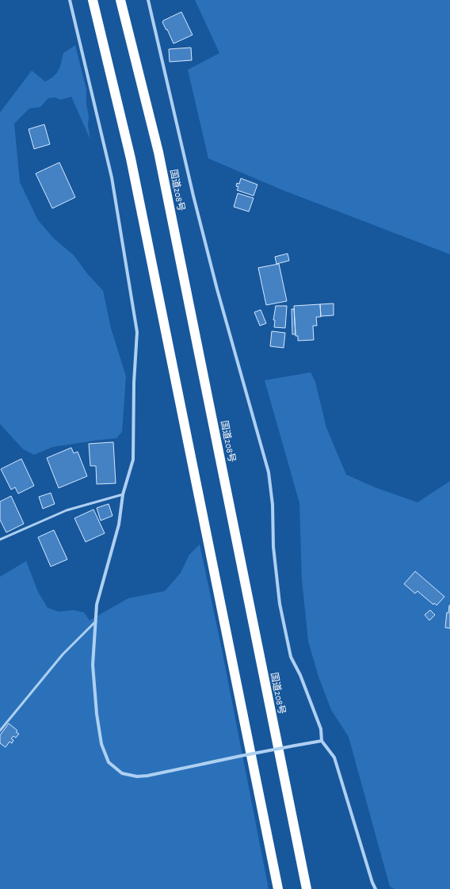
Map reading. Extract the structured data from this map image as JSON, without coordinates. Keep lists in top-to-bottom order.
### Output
{
  "streets": {
    "highway": ["国道208号"]
  }
}
